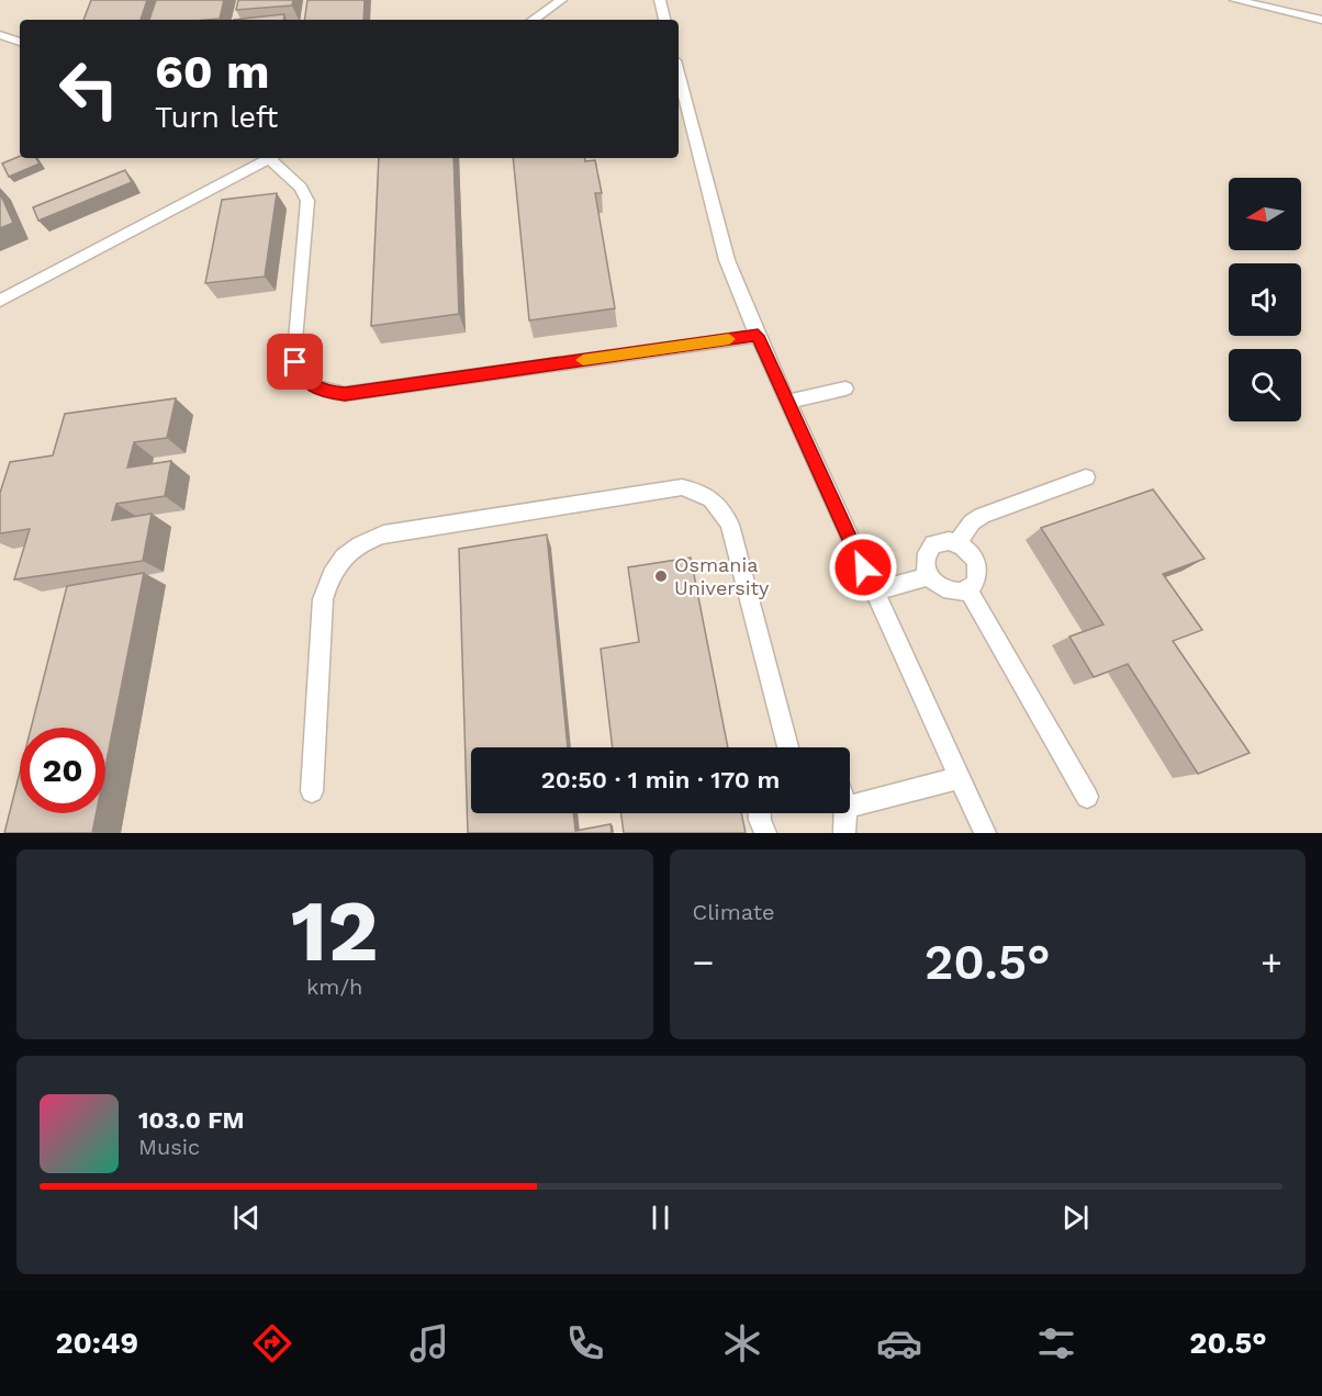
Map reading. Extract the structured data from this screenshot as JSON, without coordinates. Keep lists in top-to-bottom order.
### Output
{
  "places": ["Osmania University"],
  "north": "left",
  "page": {
    "turn": ["60 m", "Turn left"],
    "limit": "20",
    "trip": "20:50 · 1 min · 170 m",
    "tile": [
      ["12", "km/h"],
      "Climate"
    ],
    "heat": ["−", "20.5°", "+"],
    "song": ["103.0 FM", "Music"],
    "tabs": ["20:49", "20.5°"]
  }
}
